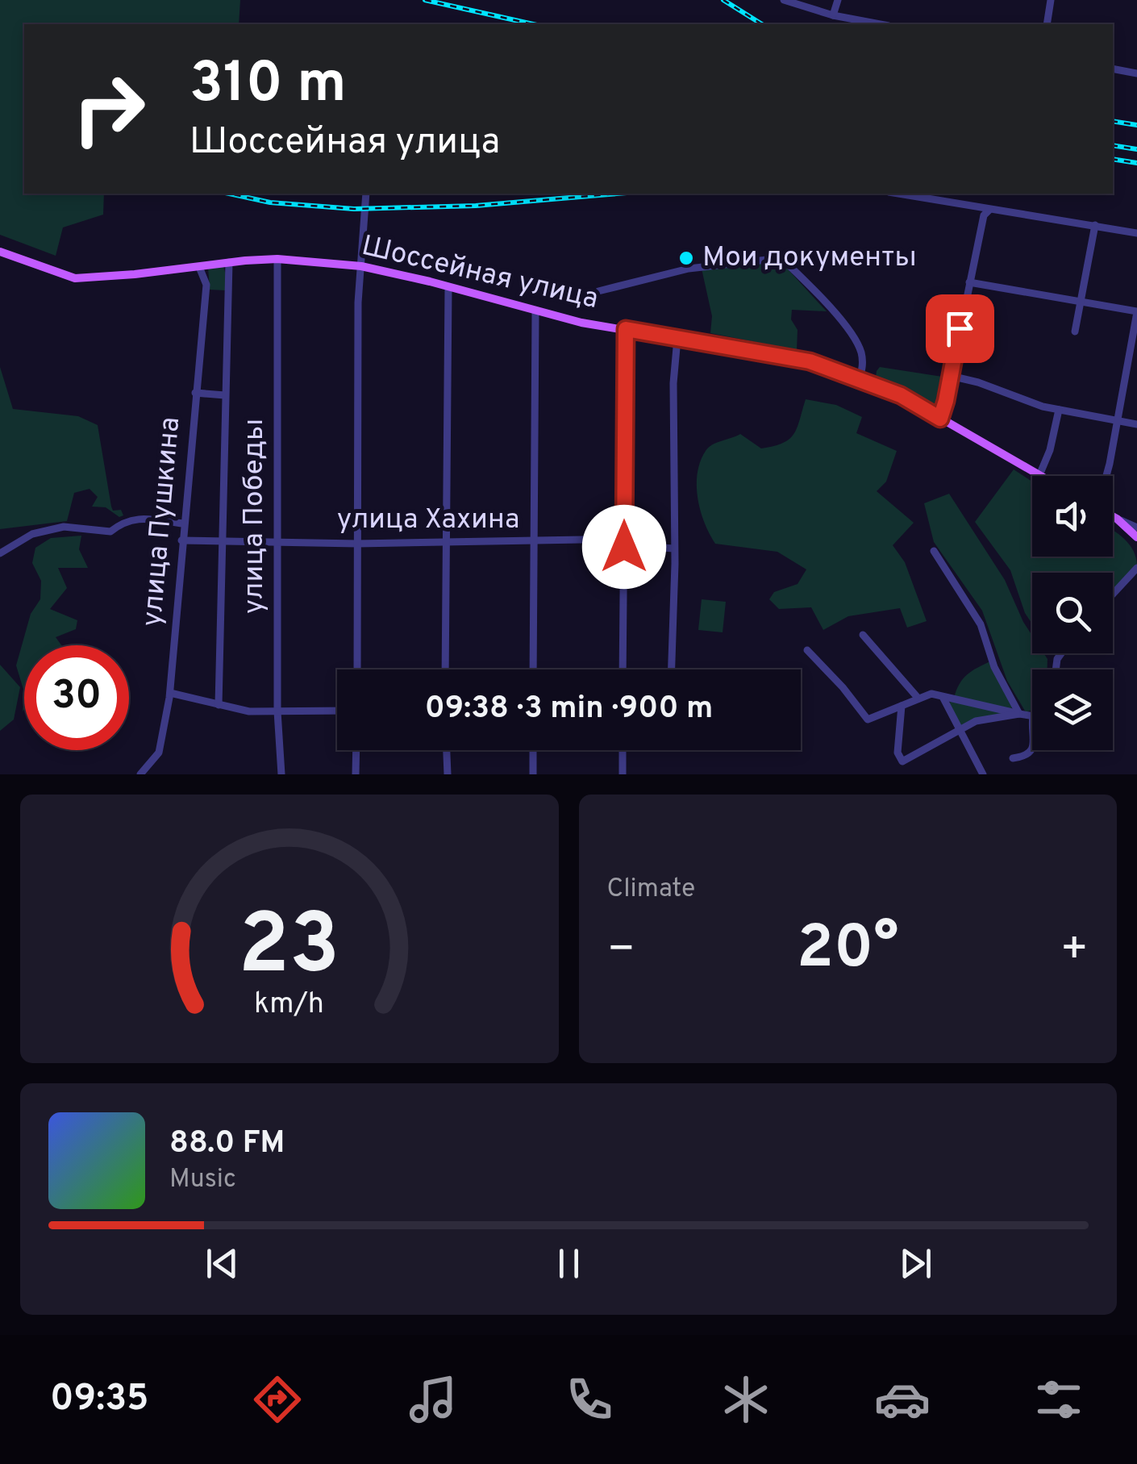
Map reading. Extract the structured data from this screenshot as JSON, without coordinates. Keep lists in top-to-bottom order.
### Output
{
  "streets": {
    "main road": ["Шоссейная улица"],
    "street": ["улица Победы", "улица Хахина", "улица Пушкина"]
  },
  "crossings": [
    ["Шоссейная улица", "улица Победы"],
    ["Шоссейная улица", "улица Пушкина"],
    ["улица Победы", "улица Хахина"],
    ["улица Хахина", "улица Пушкина"]
  ],
  "places": ["Мои документы"],
  "page": {
    "turn": ["310 m", "Шоссейная улица"],
    "limit": "30",
    "trip": "09:38 · 3 min · 900 m",
    "tile": "Climate",
    "heat": ["−", "20°", "+"],
    "song": ["88.0 FM", "Music"],
    "tabs": "09:35",
    "gauge": ["23", "km/h"]
  }
}
